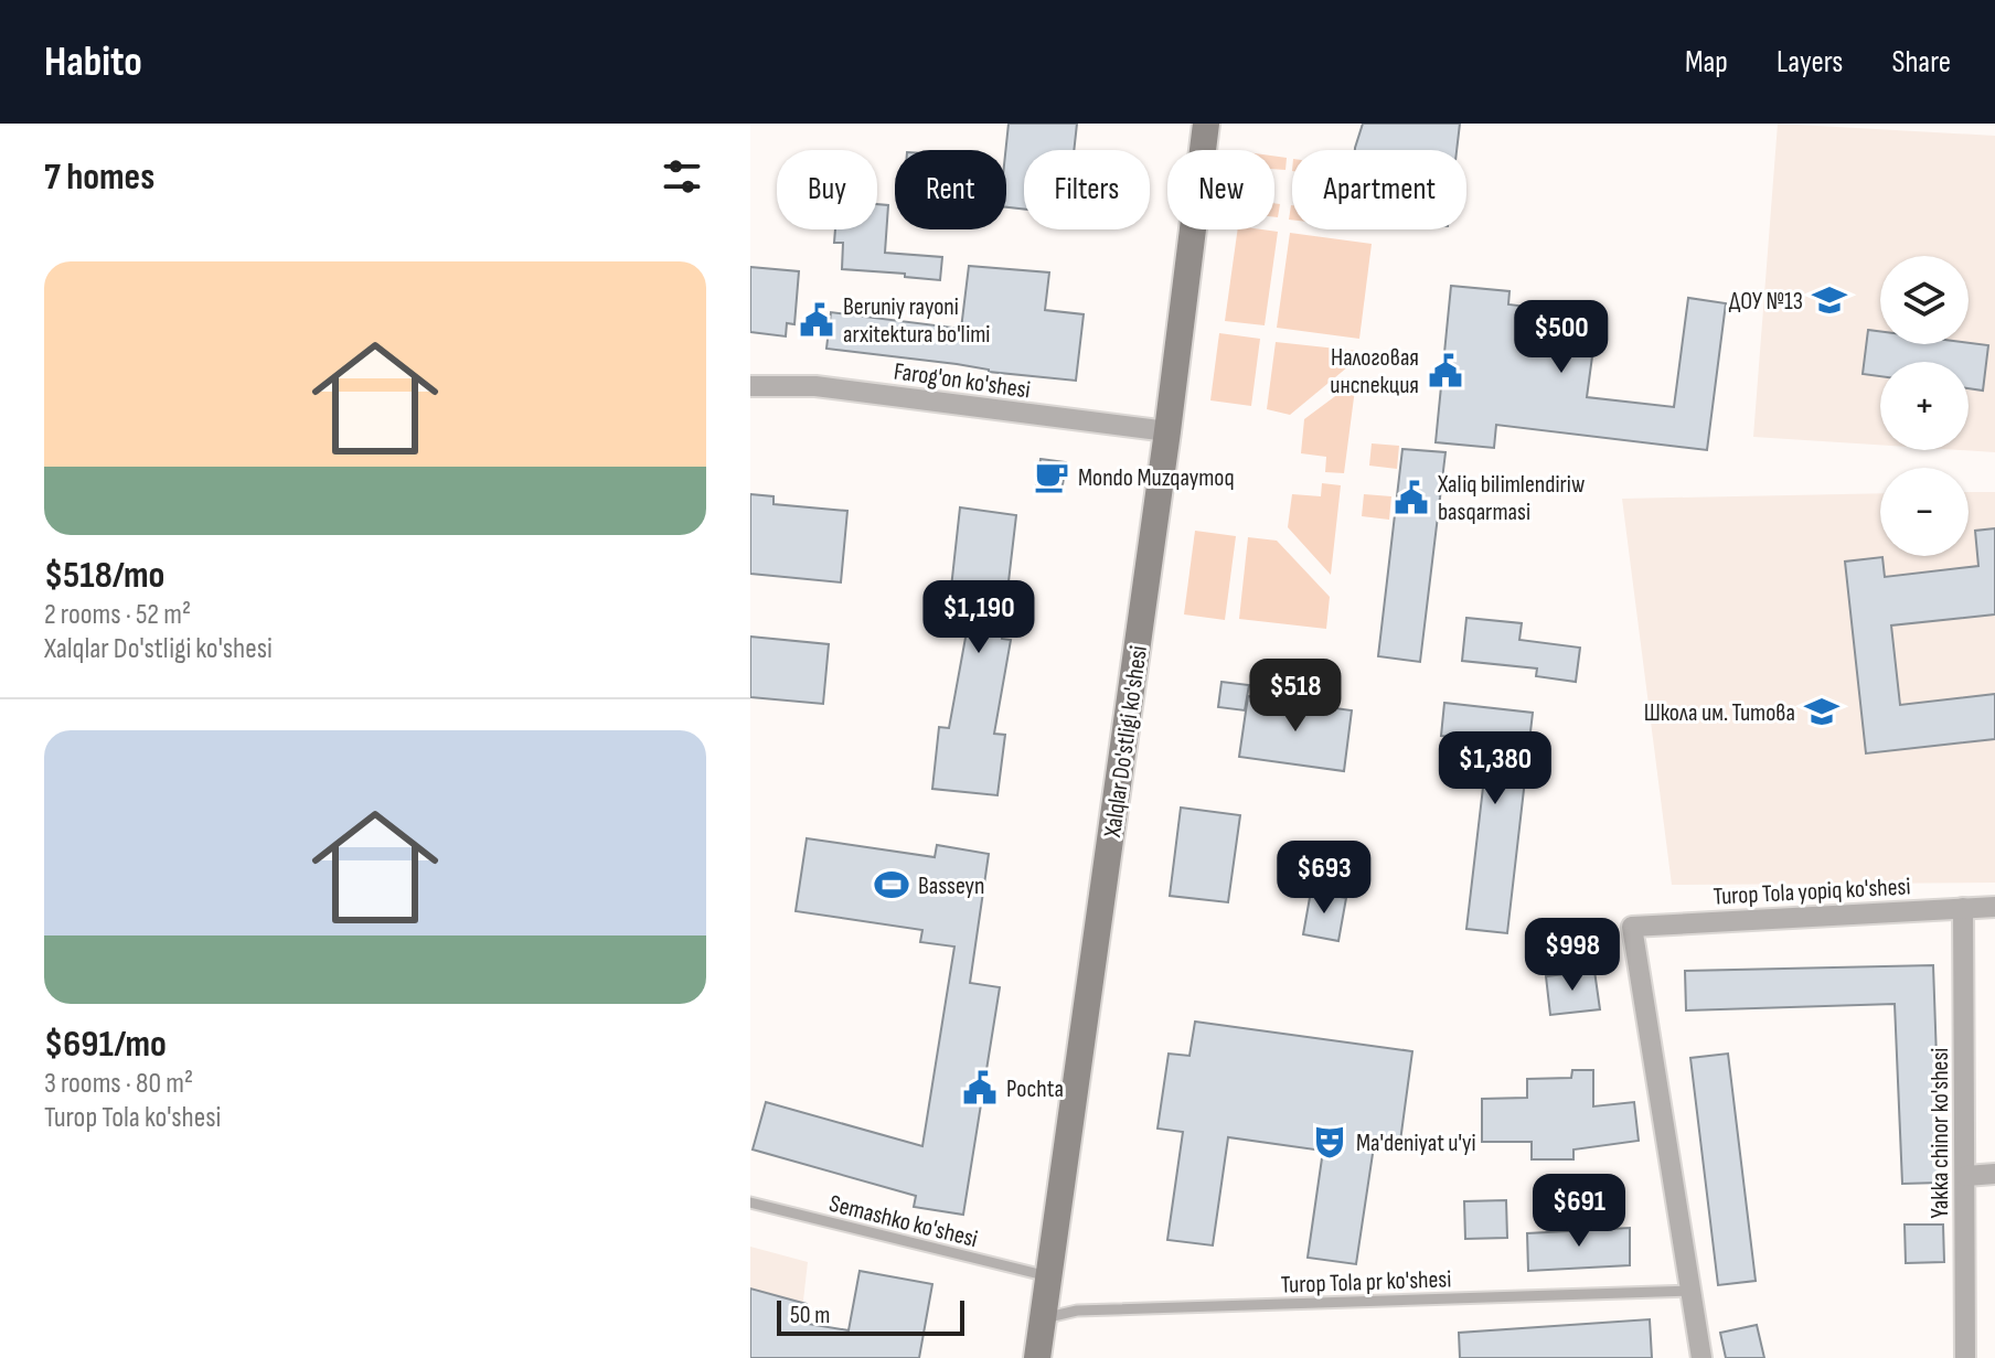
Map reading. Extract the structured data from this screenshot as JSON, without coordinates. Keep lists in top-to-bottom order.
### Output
{
  "streets": {
    "street": [
      "Farog'on ko'shesi",
      "Xalqlar Do'stligi ko'shesi",
      "Turop Tola yopiq ko'shesi",
      "Yakka chinor ko'shesi"
    ],
    "lane": ["Semashko ko'shesi", "Turop Tola pr ko'shesi"]
  },
  "crossings": [
    ["Farog'on ko'shesi", "Xalqlar Do'stligi ko'shesi"],
    ["Xalqlar Do'stligi ko'shesi", "Semashko ko'shesi"],
    ["Xalqlar Do'stligi ko'shesi", "Turop Tola pr ko'shesi"],
    ["Turop Tola yopiq ko'shesi", "Yakka chinor ko'shesi"],
    ["Turop Tola yopiq ko'shesi", "Turop Tola pr ko'shesi"]
  ],
  "places": {
    "school or university": ["ДОУ №13", "Школа им. Титова"],
    "public building": [
      "Beruniy rayoni arxitektura bo'limi",
      "Налоговая инспекция",
      "Xaliq bilimlendiriw basqarmasi",
      "Pochta"
    ],
    "cafe": ["Mondo Muzqaymoq"],
    "sports": ["Basseyn"],
    "theatre": ["Ma'deniyat u'yi"]
  },
  "scale_bar": "50 m",
  "page": {
    "header": "Habito",
    "nav": ["Map", "Layers", "Share"],
    "heading": "7 homes",
    "chip": [
      "Buy",
      "Rent",
      "Filters",
      "New",
      "Apartment"
    ],
    "list": [
      {
        "name": "$518/mo",
        "note": "2 rooms · 52 m² · Xalqlar Do'stligi ko'shesi"
      },
      {
        "name": "$691/mo",
        "note": "3 rooms · 80 m² · Turop Tola ko'shesi"
      }
    ],
    "map_buttons": ["+", "−"],
    "price": [
      "$500",
      "$1,190",
      "$518",
      "$1,380",
      "$693",
      "$998",
      "$691"
    ],
    "scale": "50 m"
  }
}
